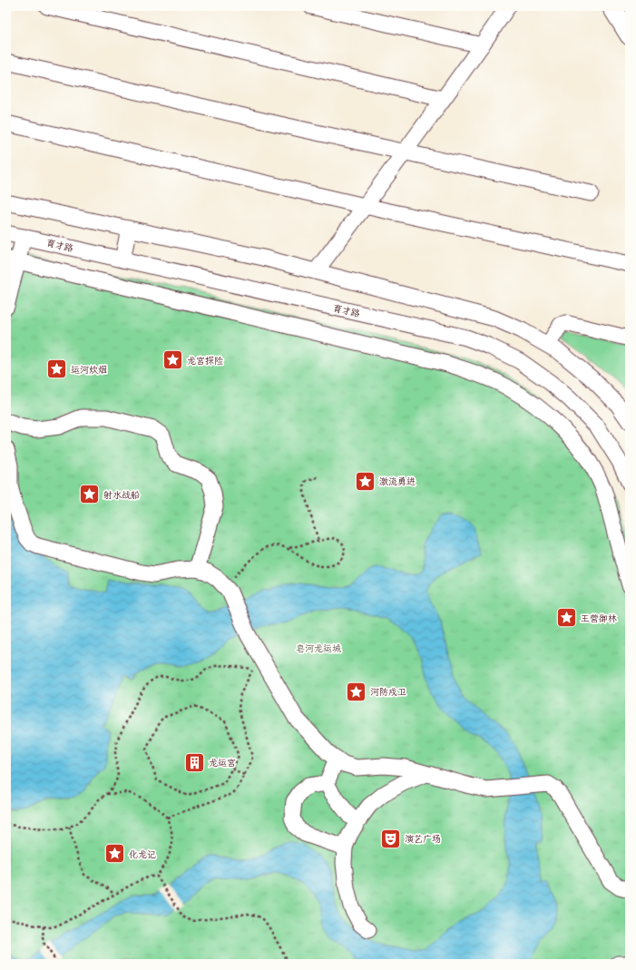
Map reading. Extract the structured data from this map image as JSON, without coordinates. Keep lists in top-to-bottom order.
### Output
{
  "streets": {
    "street": ["育才路"]
  },
  "parks": ["皂河龙运城"],
  "places": {
    "place": [
      "龙宫探险",
      "运河炊烟",
      "激流勇进",
      "射水战船",
      "王营御林",
      "河防戍卫",
      "化龙记"
    ],
    "building": ["龙运宫"],
    "theatre": ["演艺广场"]
  }
}
